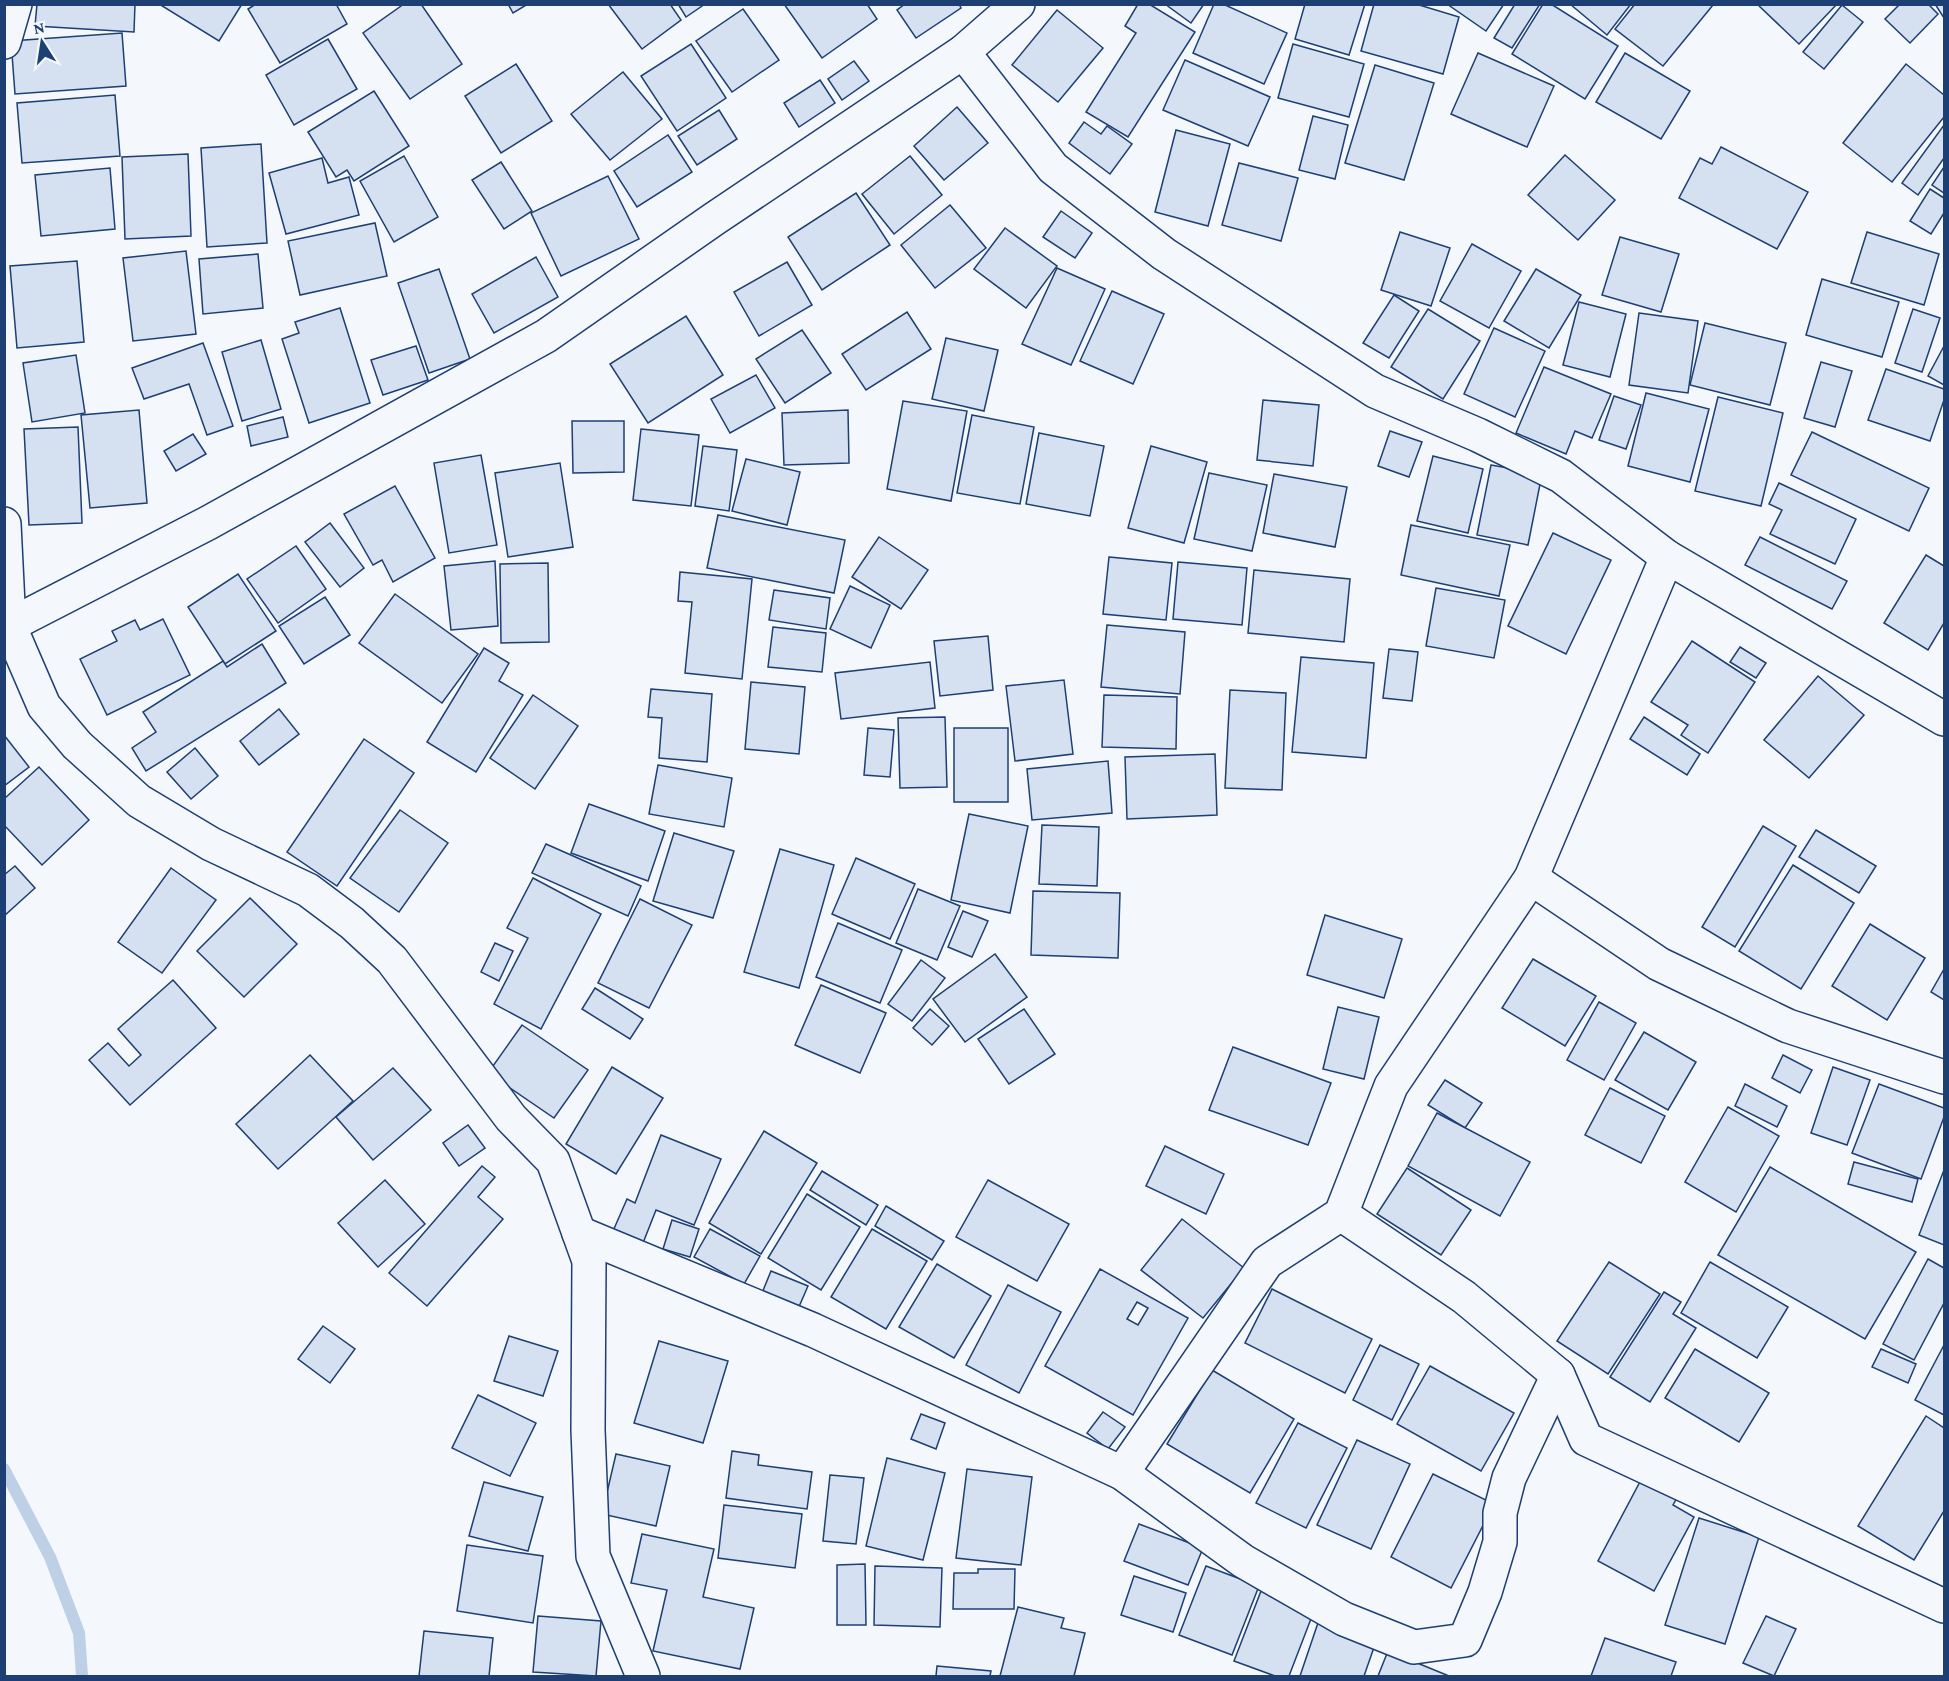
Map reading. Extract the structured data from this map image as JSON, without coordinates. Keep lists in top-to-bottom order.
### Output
{
  "north": "top"
}
